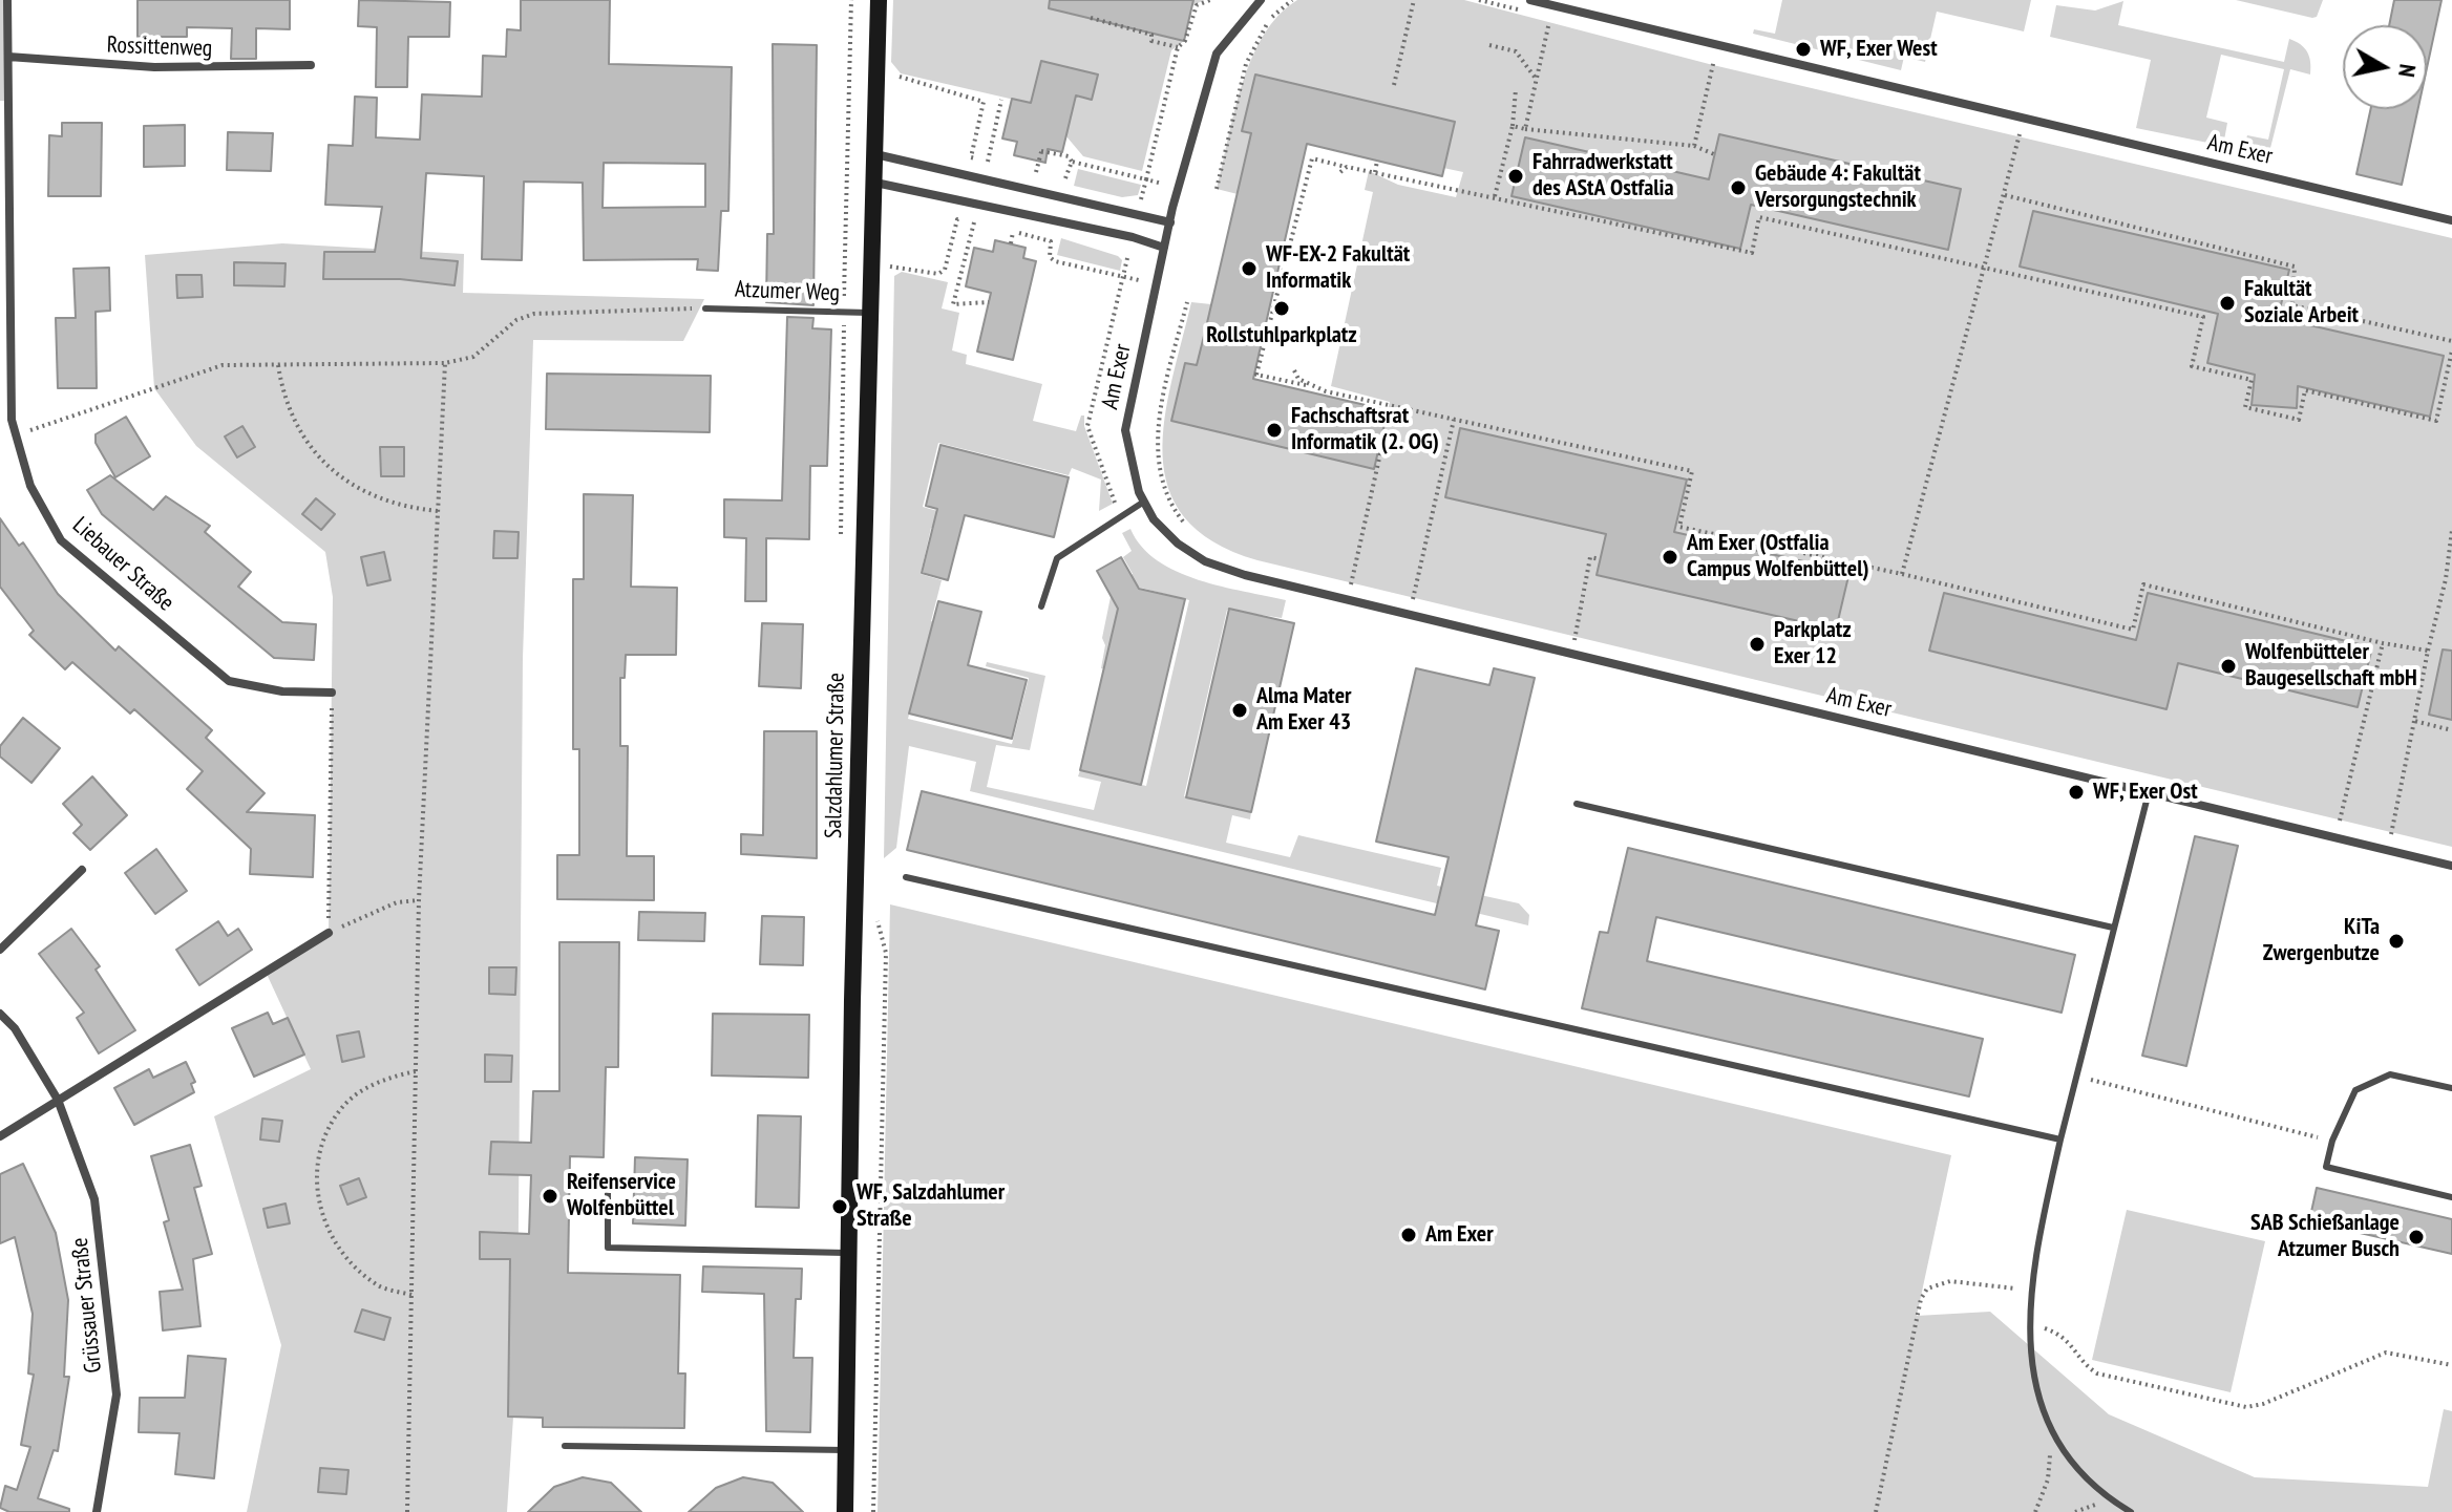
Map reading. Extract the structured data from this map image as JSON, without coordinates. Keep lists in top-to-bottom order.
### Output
{
  "streets": {
    "street": [
      "Rossittenweg",
      "Am Exer",
      "Liebauer Straße",
      "Salzdahlumer Straße",
      "Grüssauer Straße"
    ],
    "lane": ["Atzumer Weg"]
  },
  "crossings": [
    ["Rossittenweg", "Liebauer Straße"],
    ["Atzumer Weg", "Salzdahlumer Straße"]
  ],
  "places": [
    "WF, Exer West",
    "Fahrradwerkstatt des AStA Ostfalia",
    "Gebäude 4: Fakultät Versorgungstechnik",
    "WF-EX-2 Fakultät Informatik",
    "Fakultät Soziale Arbeit",
    "Rollstuhlparkplatz",
    "Fachschaftsrat Informatik (2. OG)",
    "Am Exer (Ostfalia Campus Wolfenbüttel)",
    "Parkplatz Exer 12",
    "Wolfenbütteler Baugesellschaft mbH",
    "Alma Mater Am Exer 43",
    "WF, Exer Ost",
    "KiTa Zwergenbutze",
    "Reifenservice Wolfenbüttel",
    "WF, Salzdahlumer Straße",
    "Am Exer",
    "SAB Schießanlage Atzumer Busch"
  ],
  "north": "right"
}
